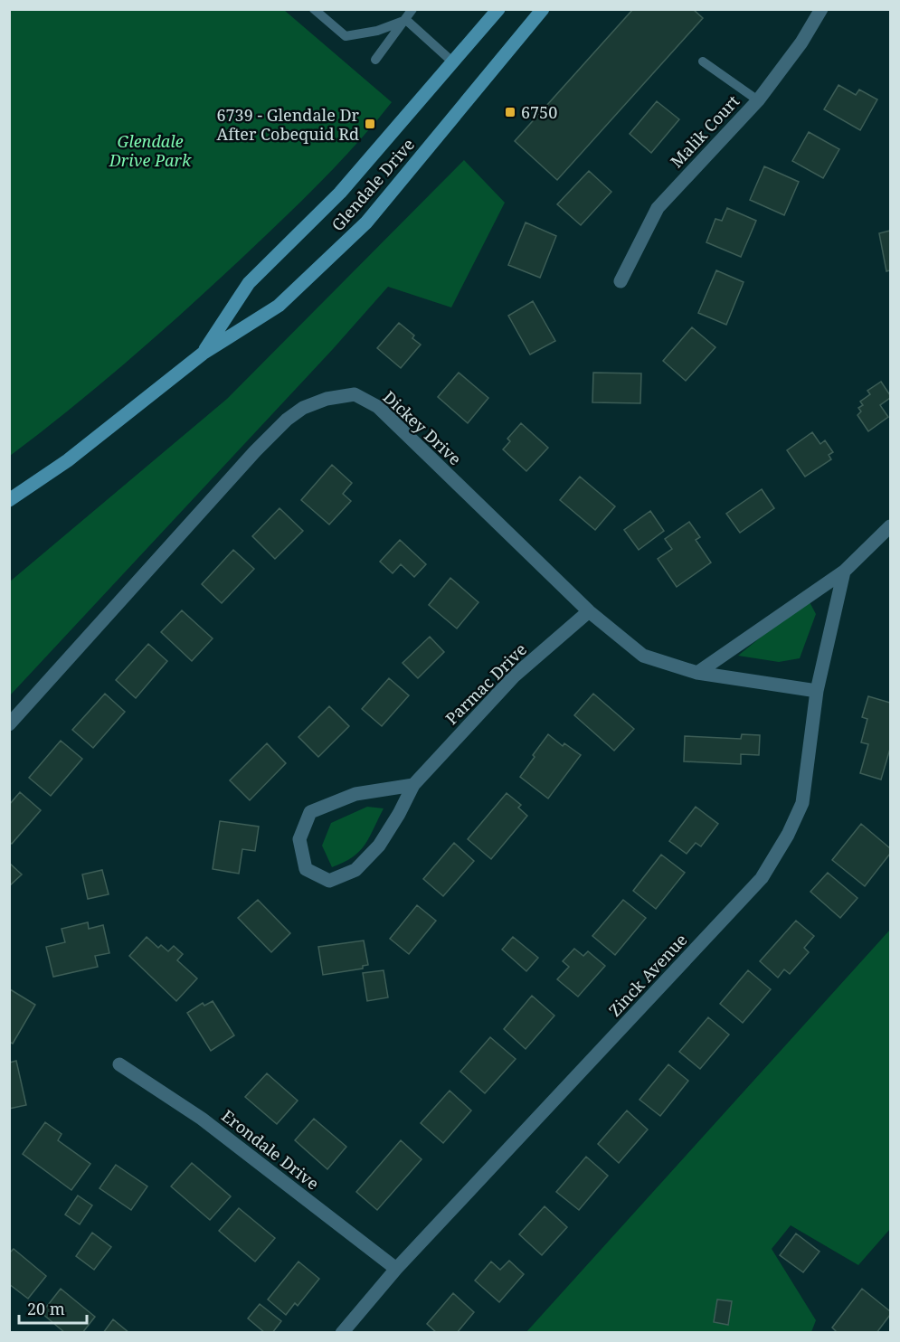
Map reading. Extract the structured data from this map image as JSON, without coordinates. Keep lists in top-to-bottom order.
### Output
{
  "streets": {
    "main road": ["Glendale Drive"],
    "street": [
      "Malik Court",
      "Dickey Drive",
      "Parmac Drive",
      "Zinck Avenue",
      "Erondale Drive"
    ]
  },
  "crossings": [
    ["Dickey Drive", "Parmac Drive"],
    ["Dickey Drive", "Zinck Avenue"],
    ["Zinck Avenue", "Erondale Drive"]
  ],
  "parks": ["Glendale Drive Park"],
  "places": {
    "transit": ["6750", "6739 - Glendale Dr After Cobequid Rd"]
  },
  "scale_bar": "20 m"
}
